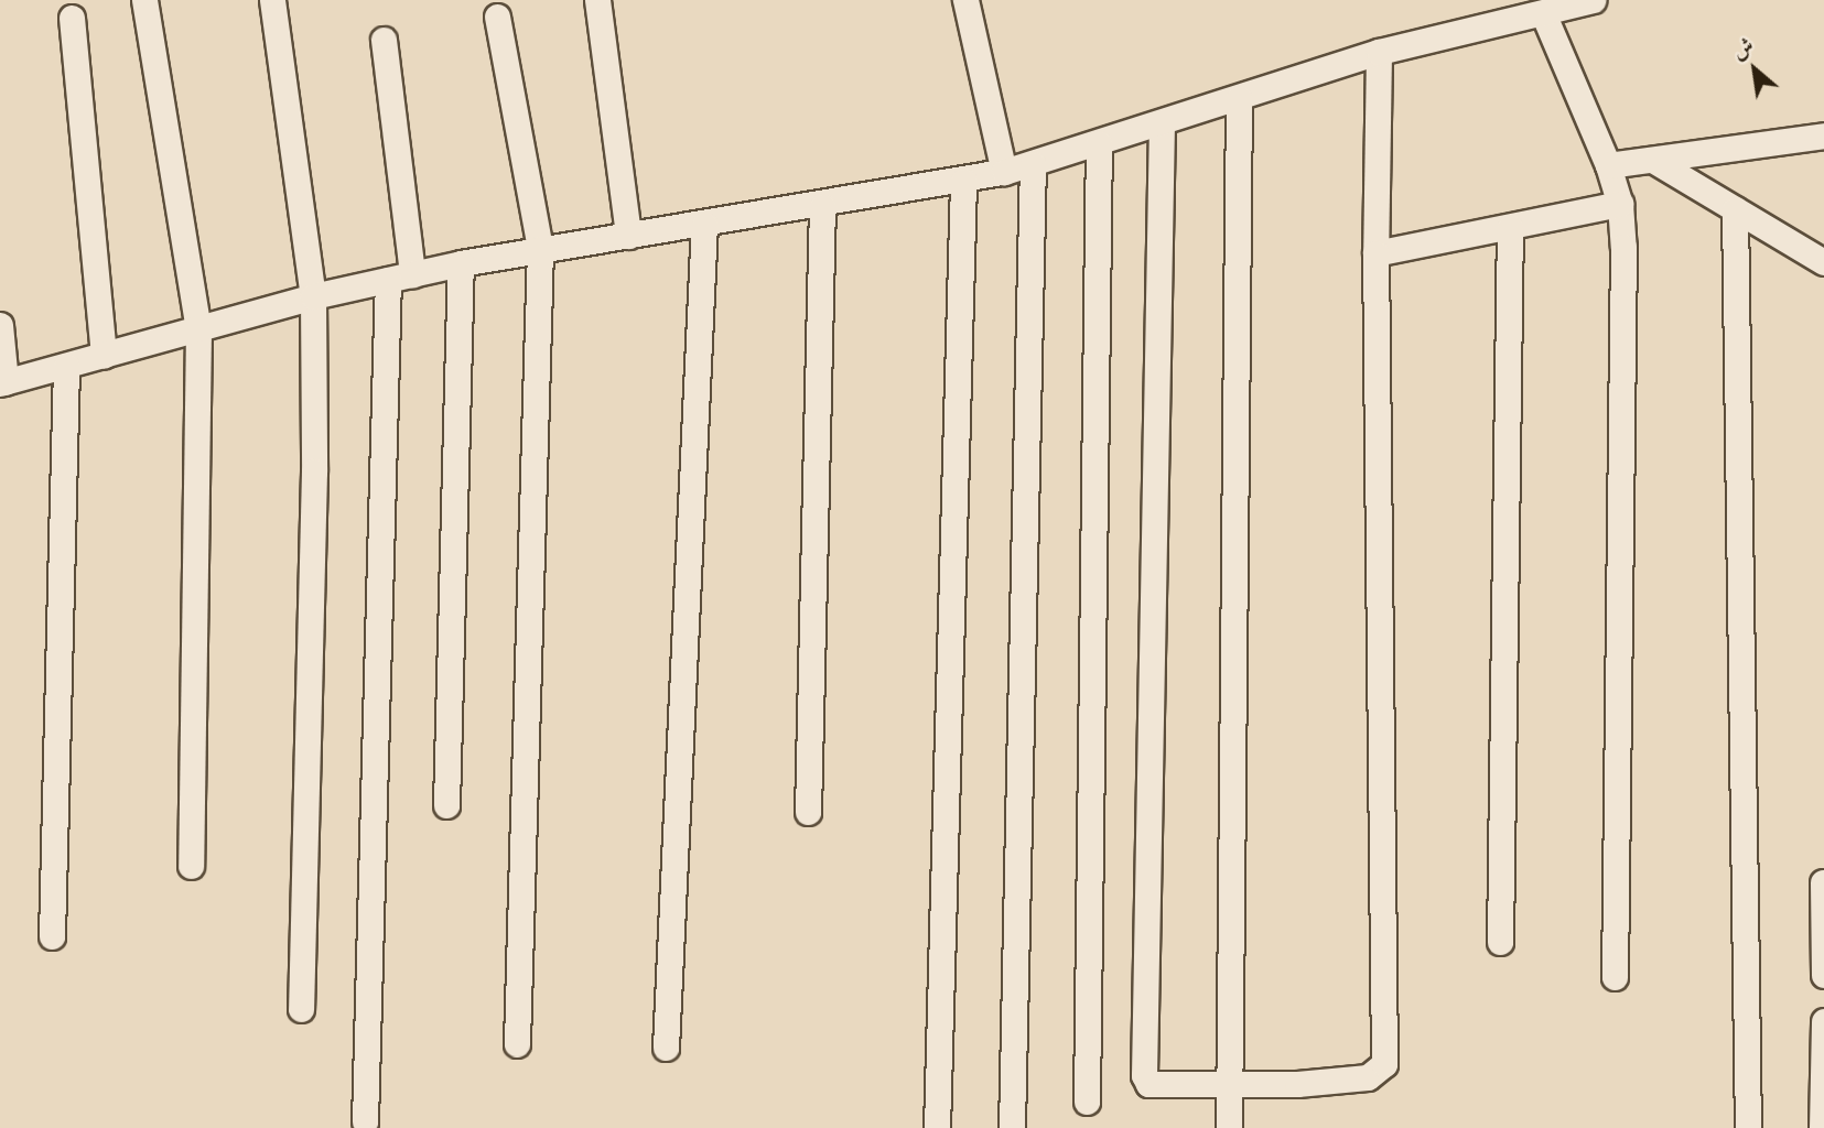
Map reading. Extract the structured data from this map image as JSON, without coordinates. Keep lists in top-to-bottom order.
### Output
{
  "north": "top left"
}
